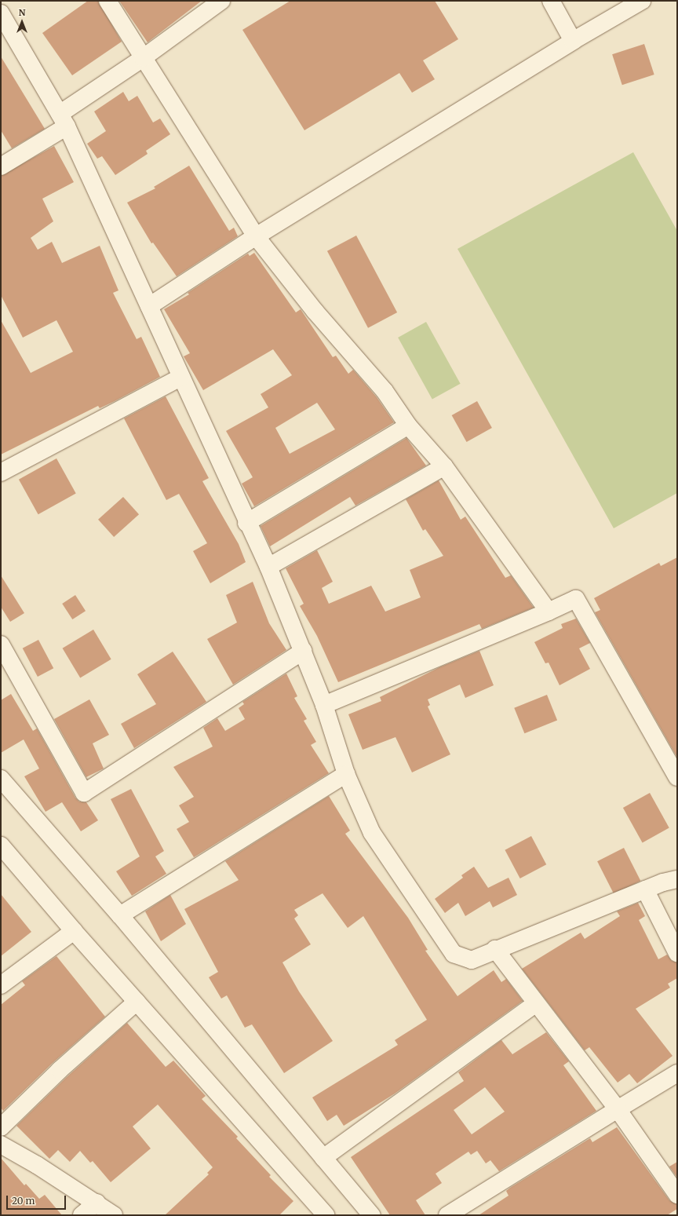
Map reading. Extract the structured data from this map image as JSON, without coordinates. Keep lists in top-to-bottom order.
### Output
{
  "scale_bar": "20 m",
  "north": "top"
}
